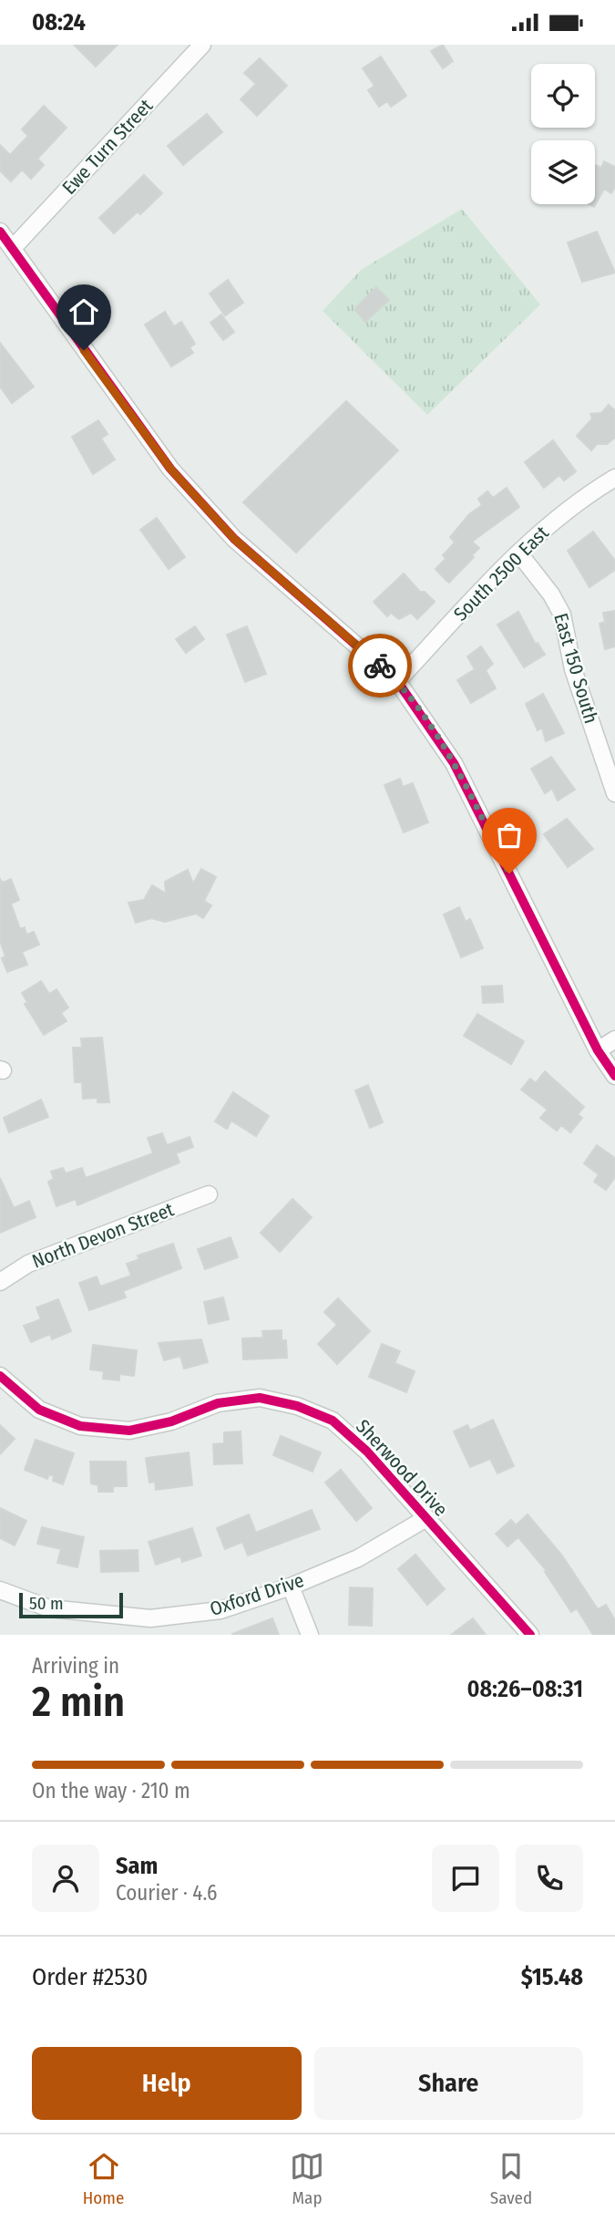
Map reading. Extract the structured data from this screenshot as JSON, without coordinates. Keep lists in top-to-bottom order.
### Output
{
  "streets": {
    "street": [
      "Ewe Turn Street",
      "South 2500 East",
      "East 150 South",
      "North Devon Street",
      "Sherwood Drive",
      "Oxford Drive"
    ]
  },
  "crossings": [
    ["South 2500 East", "East 150 South"],
    ["Sherwood Drive", "Oxford Drive"]
  ],
  "scale_bar": "50 m",
  "page": {
    "status": "08:24",
    "scale": "50 m",
    "heading": ["2 min", "Arriving in", "08:26–08:31"],
    "panel": [
      "Sam",
      "Courier · 4.6",
      "Order #2530",
      "$15.48"
    ],
    "bar": "On the way · 210 m",
    "buttons": ["Help", "Share"],
    "tabs": ["Home", "Map", "Saved"]
  }
}
